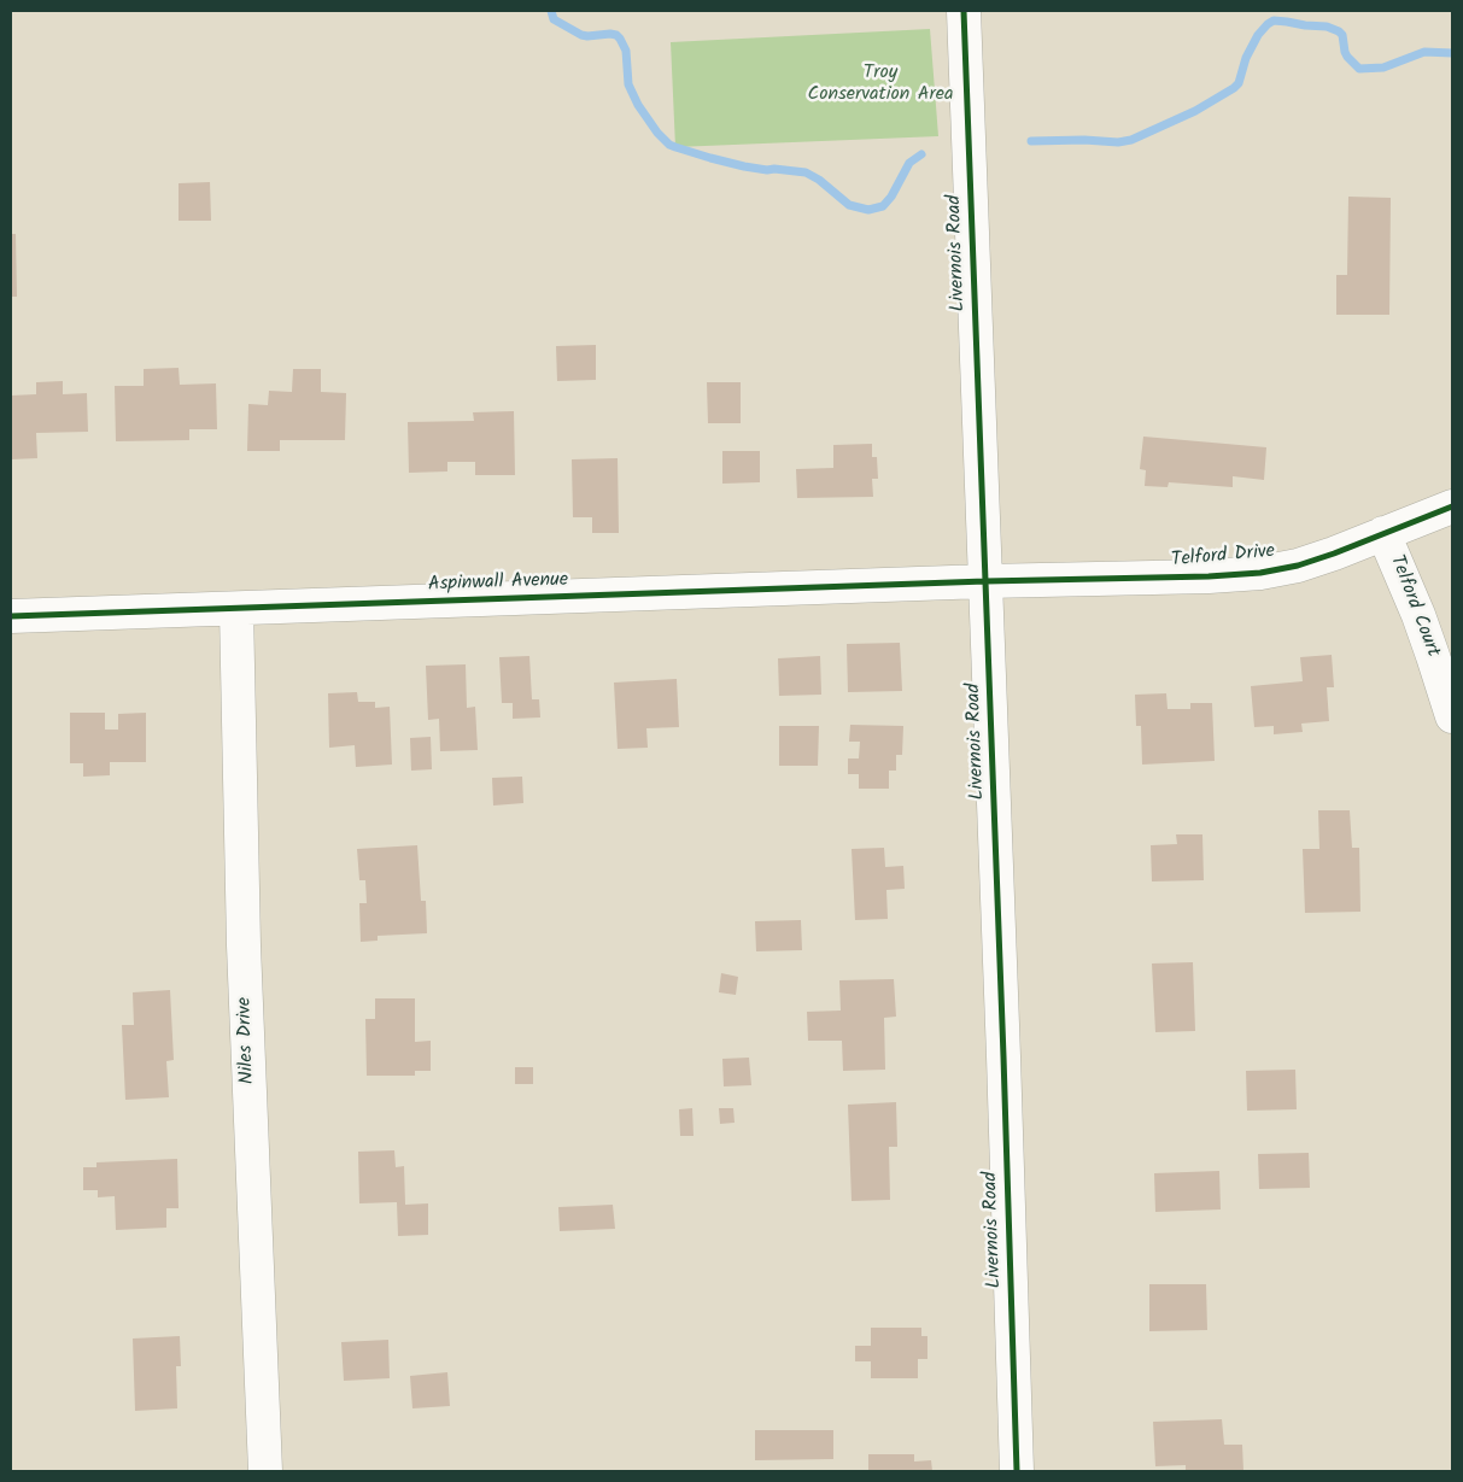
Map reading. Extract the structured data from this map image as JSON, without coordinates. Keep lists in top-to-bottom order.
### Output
{
  "streets": {
    "street": [
      "Livernois Road",
      "Telford Drive",
      "Aspinwall Avenue",
      "Telford Court",
      "Niles Drive"
    ]
  },
  "crossings": [
    ["Livernois Road", "Telford Drive"],
    ["Livernois Road", "Aspinwall Avenue"],
    ["Telford Drive", "Aspinwall Avenue"],
    ["Telford Drive", "Telford Court"],
    ["Aspinwall Avenue", "Niles Drive"]
  ],
  "parks": ["Troy Conservation Area"]
}
